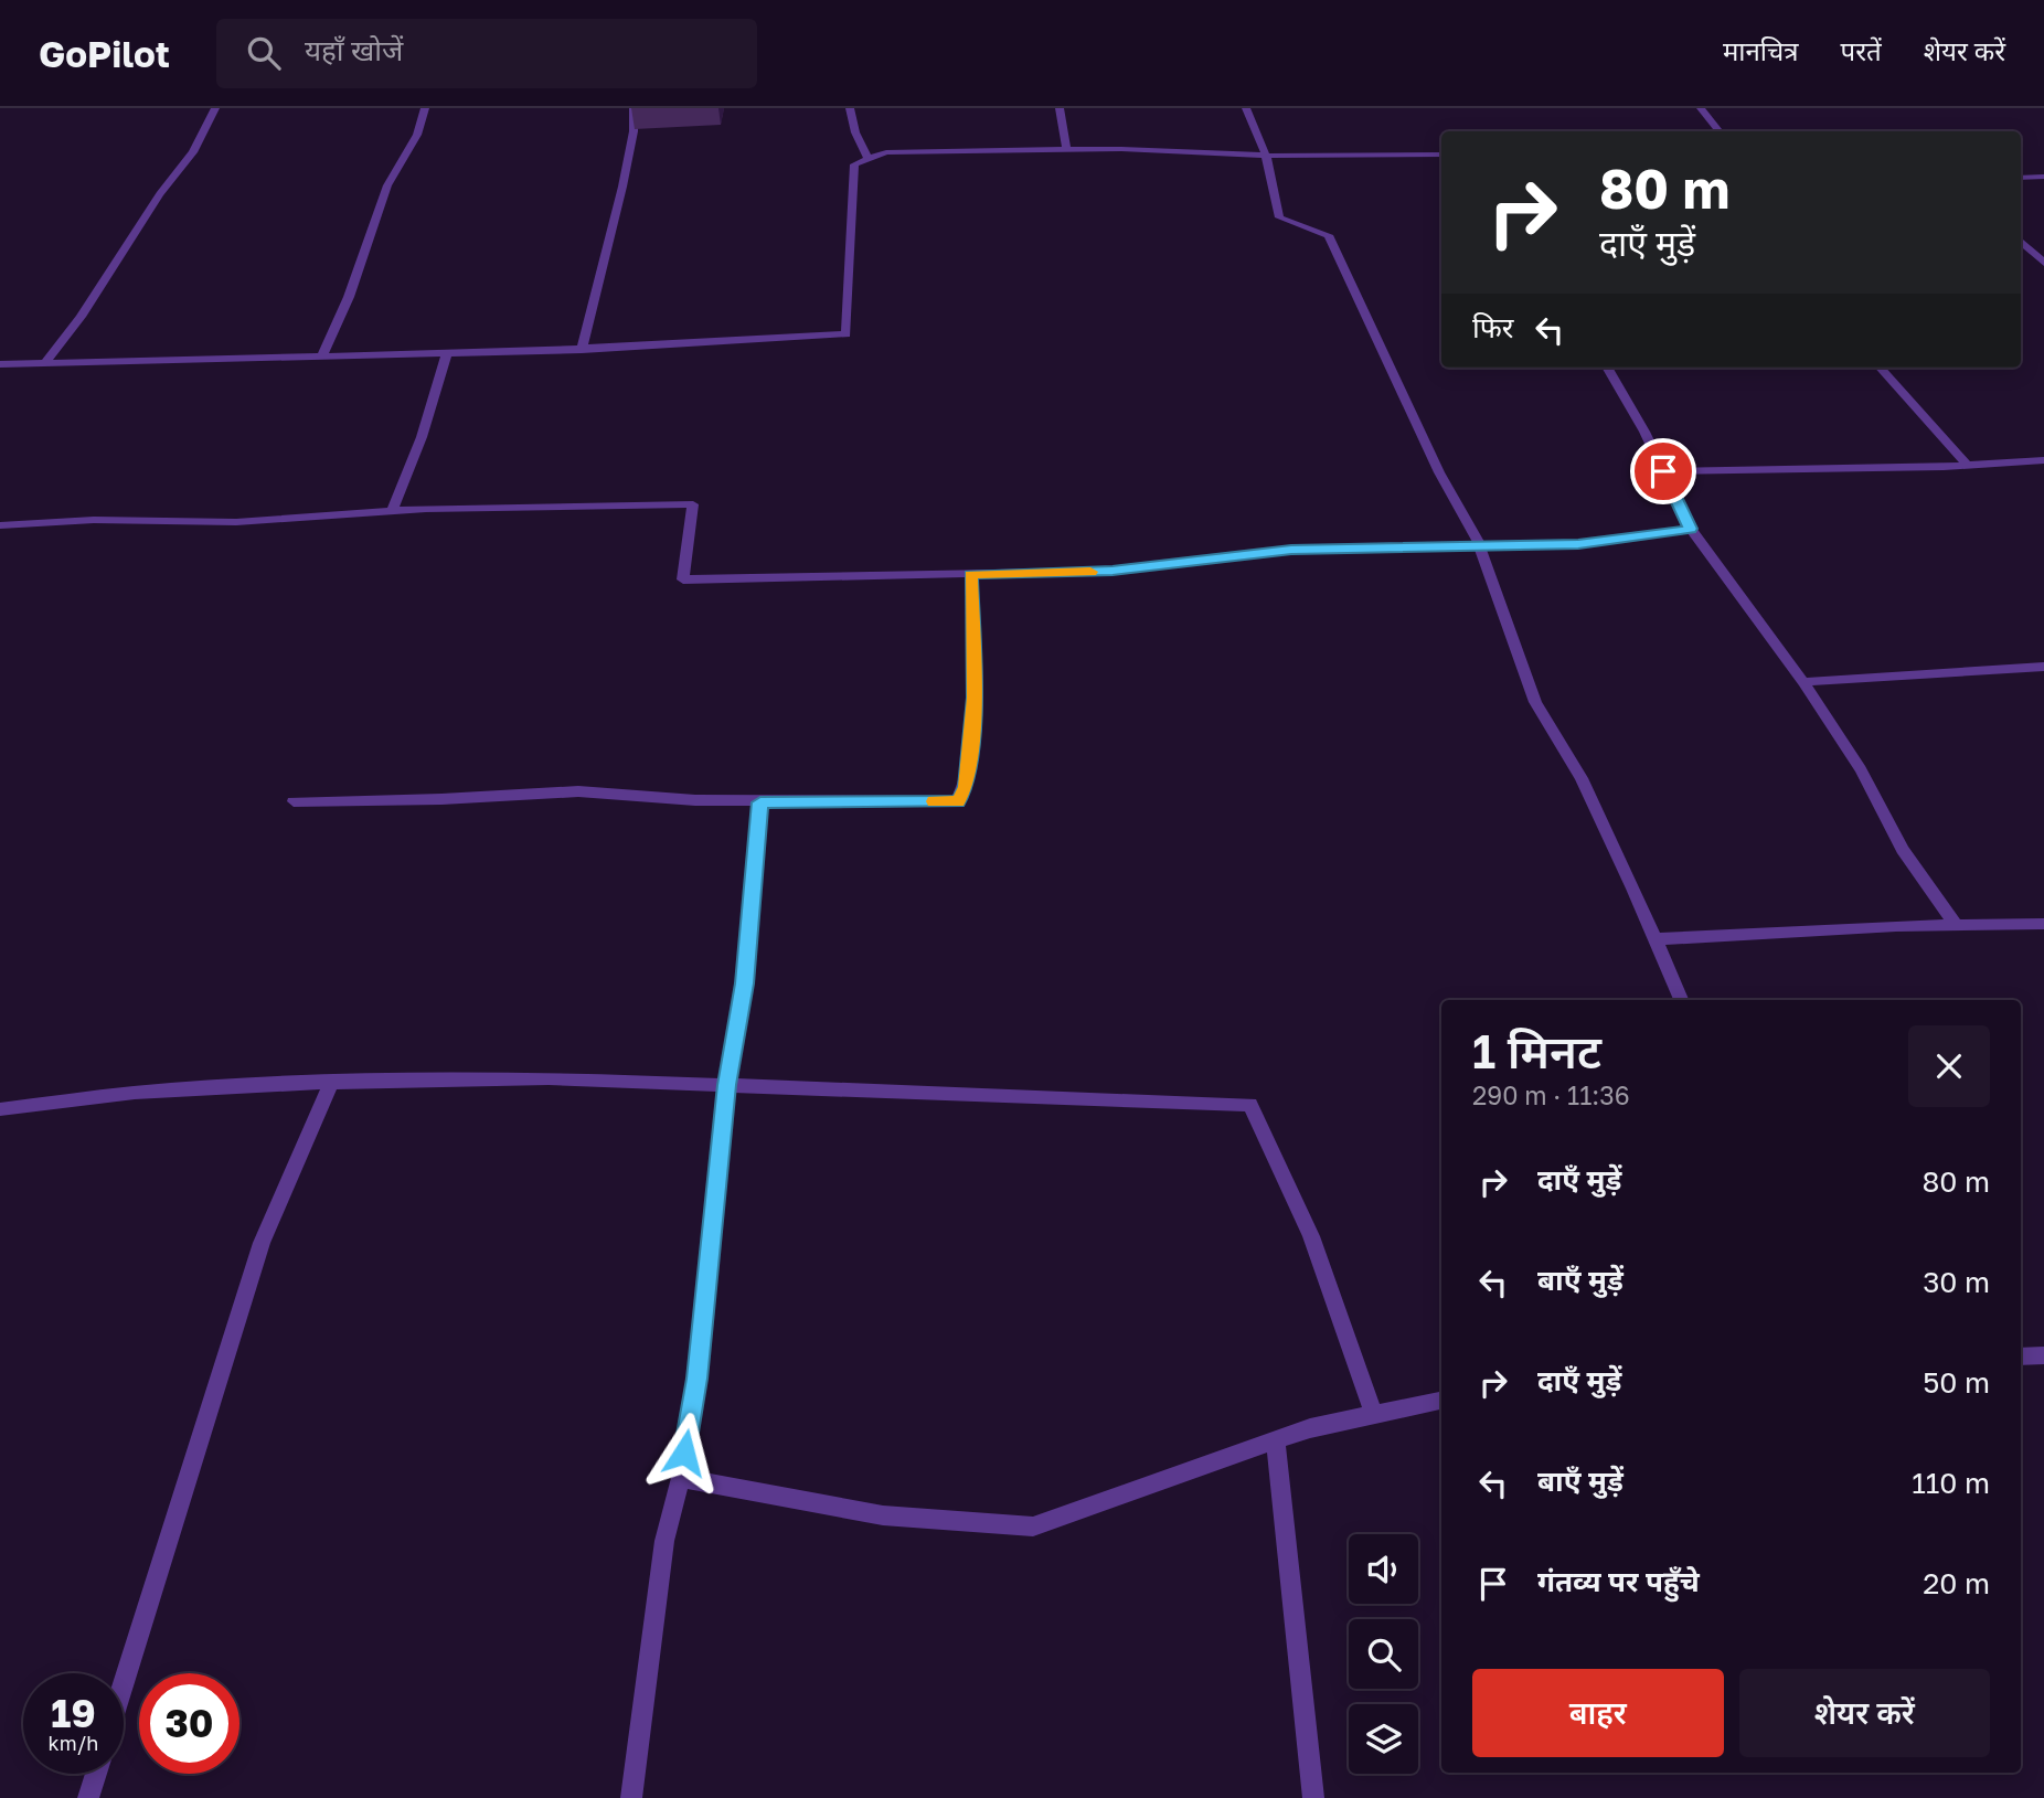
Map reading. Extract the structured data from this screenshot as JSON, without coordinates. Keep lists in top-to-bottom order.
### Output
{
  "page": {
    "header": "GoPilot",
    "search": "यहाँ खोजें",
    "nav": ["मानचित्र", "परतें", "शेयर करें"],
    "turn": ["80 m", "दाएँ मुड़ें"],
    "then": "फिर",
    "heading": ["1 मिनट", "290 m · 11:36"],
    "list": [
      {
        "name": "दाएँ मुड़ें",
        "value": "80 m"
      },
      {
        "name": "बाएँ मुड़ें",
        "value": "30 m"
      },
      {
        "name": "दाएँ मुड़ें",
        "value": "50 m"
      },
      {
        "name": "बाएँ मुड़ें",
        "value": "110 m"
      },
      {
        "name": "गंतव्य पर पहुँचे",
        "value": "20 m"
      }
    ],
    "buttons": ["बाहर", "शेयर करें"],
    "speed": "19 km/h",
    "limit": "30"
  }
}
